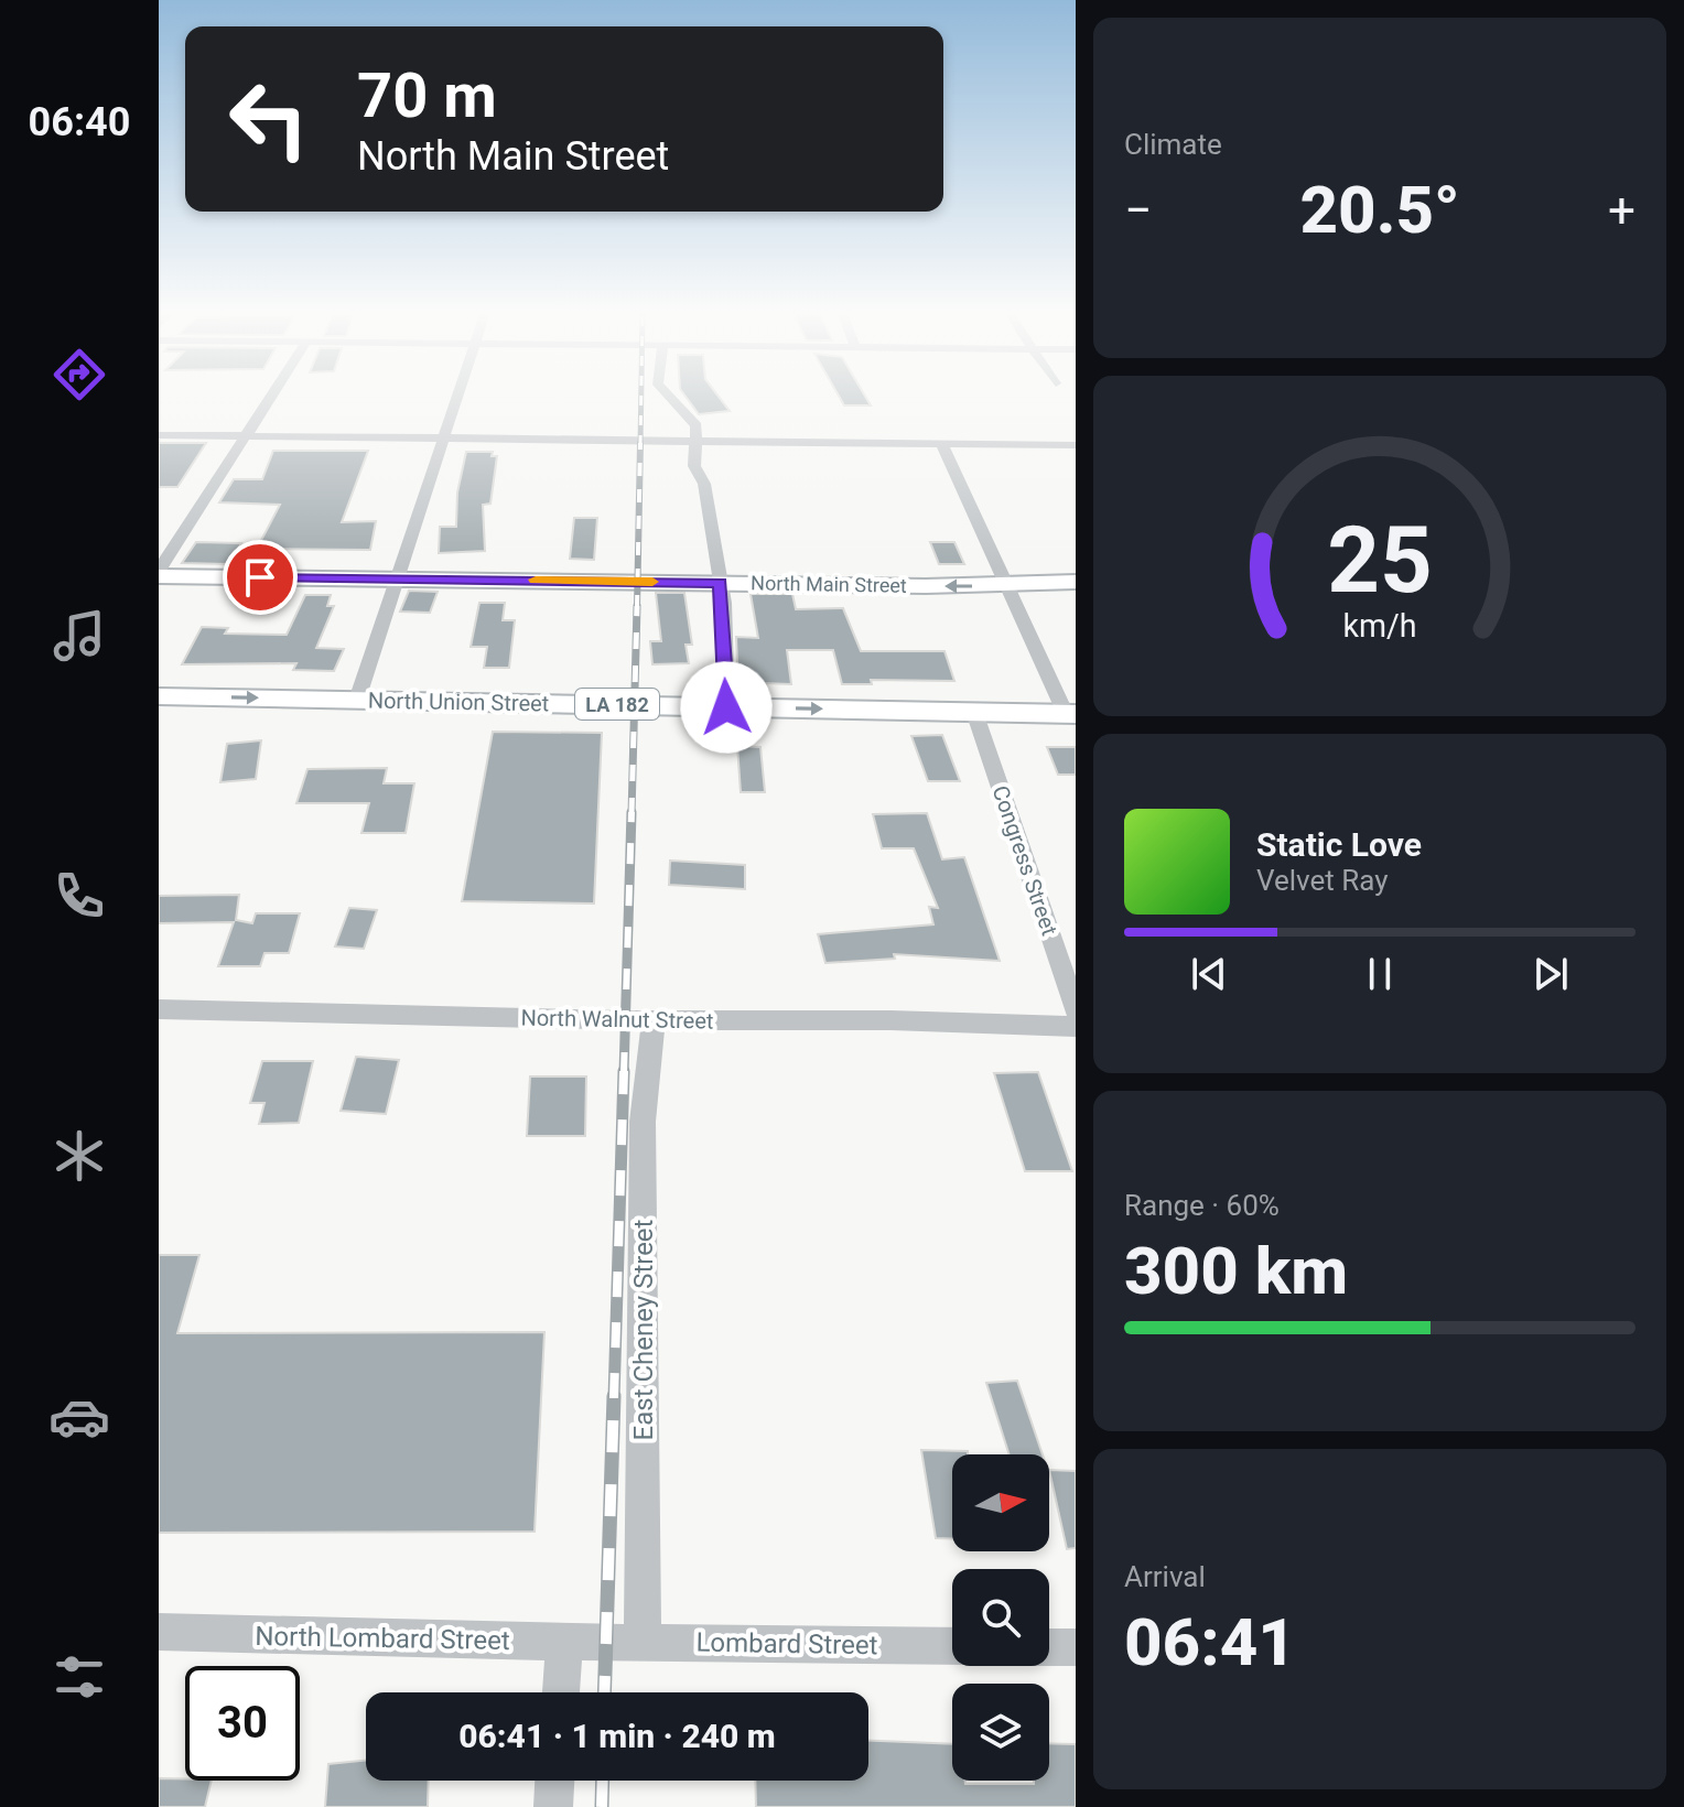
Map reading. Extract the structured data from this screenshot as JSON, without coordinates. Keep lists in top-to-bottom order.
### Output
{
  "streets": {
    "main road": ["North Main Street", "North Union Street", "LA 182"],
    "street": [
      "Congress Street",
      "North Walnut Street",
      "East Cheney Street",
      "North Lombard Street",
      "Lombard Street"
    ]
  },
  "crossings": [
    ["North Union Street", "Congress Street"],
    ["North Walnut Street", "East Cheney Street"],
    ["East Cheney Street", "North Lombard Street"],
    ["East Cheney Street", "Lombard Street"],
    ["North Lombard Street", "Lombard Street"]
  ],
  "one_way": ["North Union Street"],
  "north": "right",
  "page": {
    "tabs": "06:40",
    "tile": [
      "Climate",
      ["Range · 60%", "300 km"],
      ["Arrival", "06:41"]
    ],
    "turn": ["70 m", "North Main Street"],
    "heat": ["−", "20.5°", "+"],
    "song": ["Static Love", "Velvet Ray"],
    "limit": "30",
    "trip": "06:41 · 1 min · 240 m",
    "gauge": ["25", "km/h"]
  }
}
